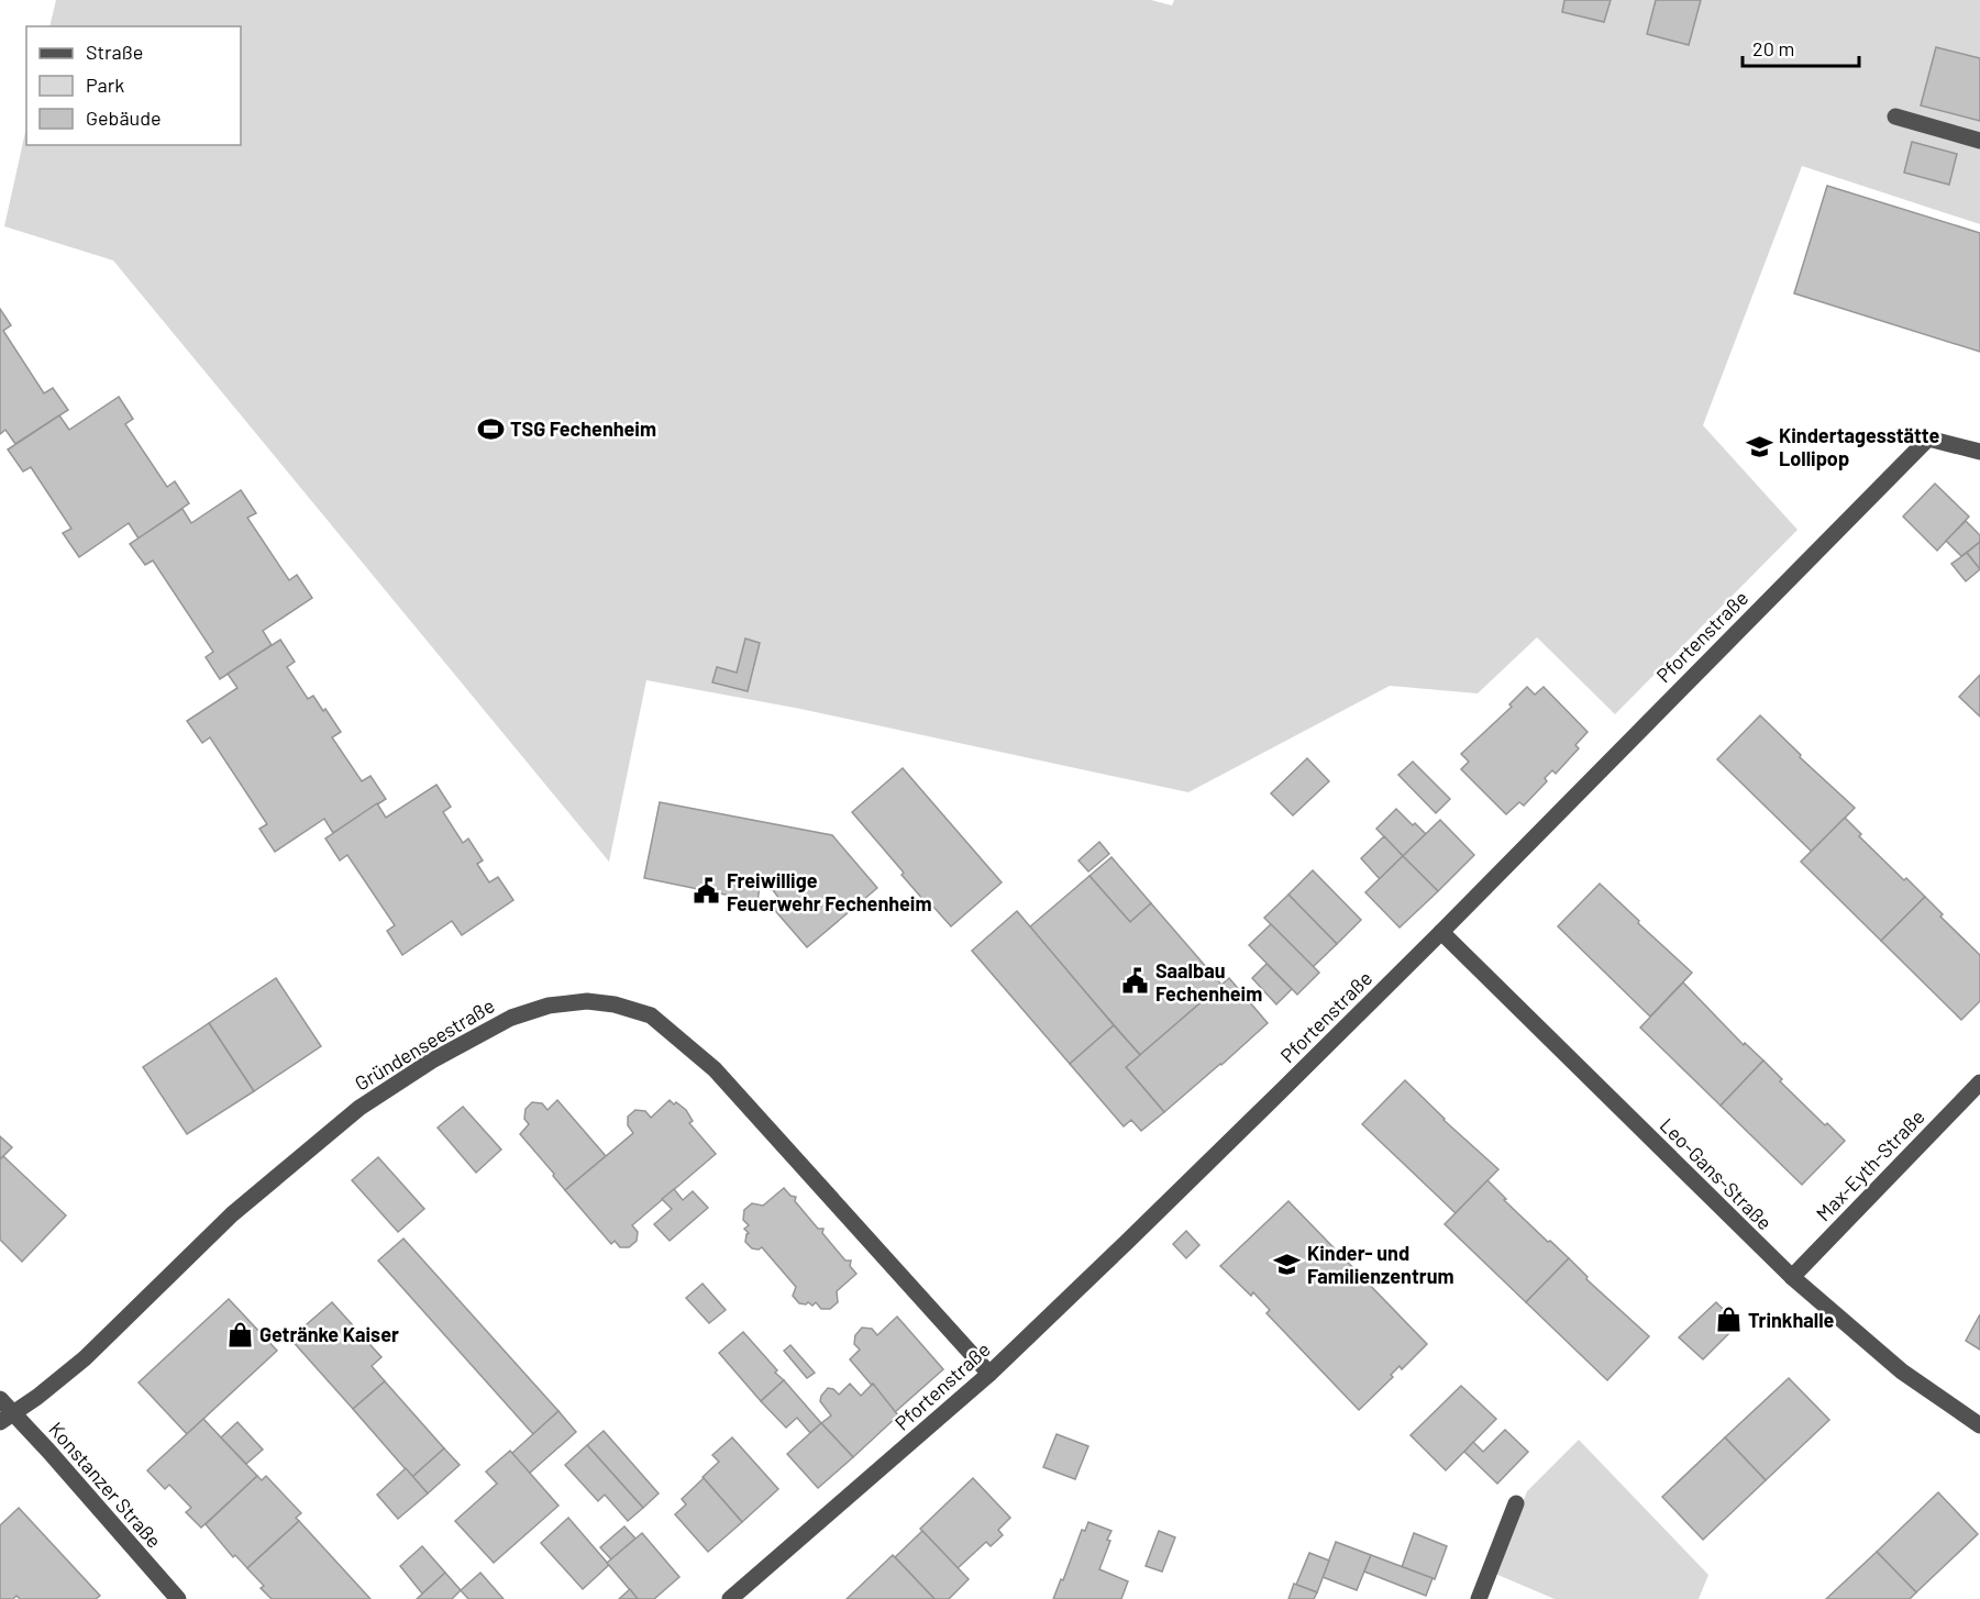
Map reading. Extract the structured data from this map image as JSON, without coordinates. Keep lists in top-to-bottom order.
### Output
{
  "streets": {
    "street": [
      "Pfortenstraße",
      "Gründenseestraße",
      "Max-Eyth-Straße",
      "Leo-Gans-Straße",
      "Konstanzer Straße"
    ]
  },
  "crossings": [
    ["Pfortenstraße", "Gründenseestraße"],
    ["Pfortenstraße", "Leo-Gans-Straße"],
    ["Gründenseestraße", "Konstanzer Straße"],
    ["Max-Eyth-Straße", "Leo-Gans-Straße"]
  ],
  "places": {
    "sports": ["TSG Fechenheim"],
    "school or university": ["Kindertagesstätte Lollipop", "Kinder- und Familienzentrum"],
    "public building": ["Freiwillige Feuerwehr Fechenheim", "Saalbau Fechenheim"],
    "shop": ["Trinkhalle", "Getränke Kaiser"]
  },
  "legend": ["Straße", "Park", "Gebäude"],
  "scale_bar": "20 m"
}
